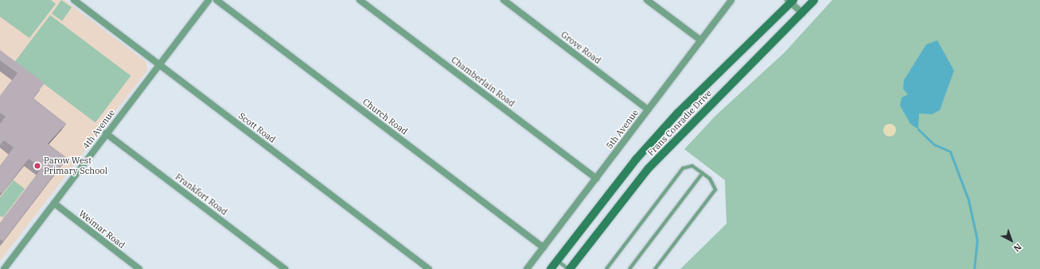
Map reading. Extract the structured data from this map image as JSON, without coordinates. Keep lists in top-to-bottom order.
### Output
{
  "streets": {
    "main road": ["Frans Conradie Drive"],
    "street": [
      "Grove Road",
      "Chamberlain Road",
      "Church Road",
      "Scott Road",
      "4th Avenue",
      "5th Avenue",
      "Frankfort Road",
      "Weimar Road"
    ]
  },
  "crossings": [
    ["Grove Road", "5th Avenue"],
    ["Chamberlain Road", "5th Avenue"],
    ["Church Road", "5th Avenue"],
    ["Scott Road", "4th Avenue"],
    ["4th Avenue", "Frankfort Road"],
    ["4th Avenue", "Weimar Road"]
  ],
  "places": ["Parow West Primary School"],
  "north": "bottom right"
}
